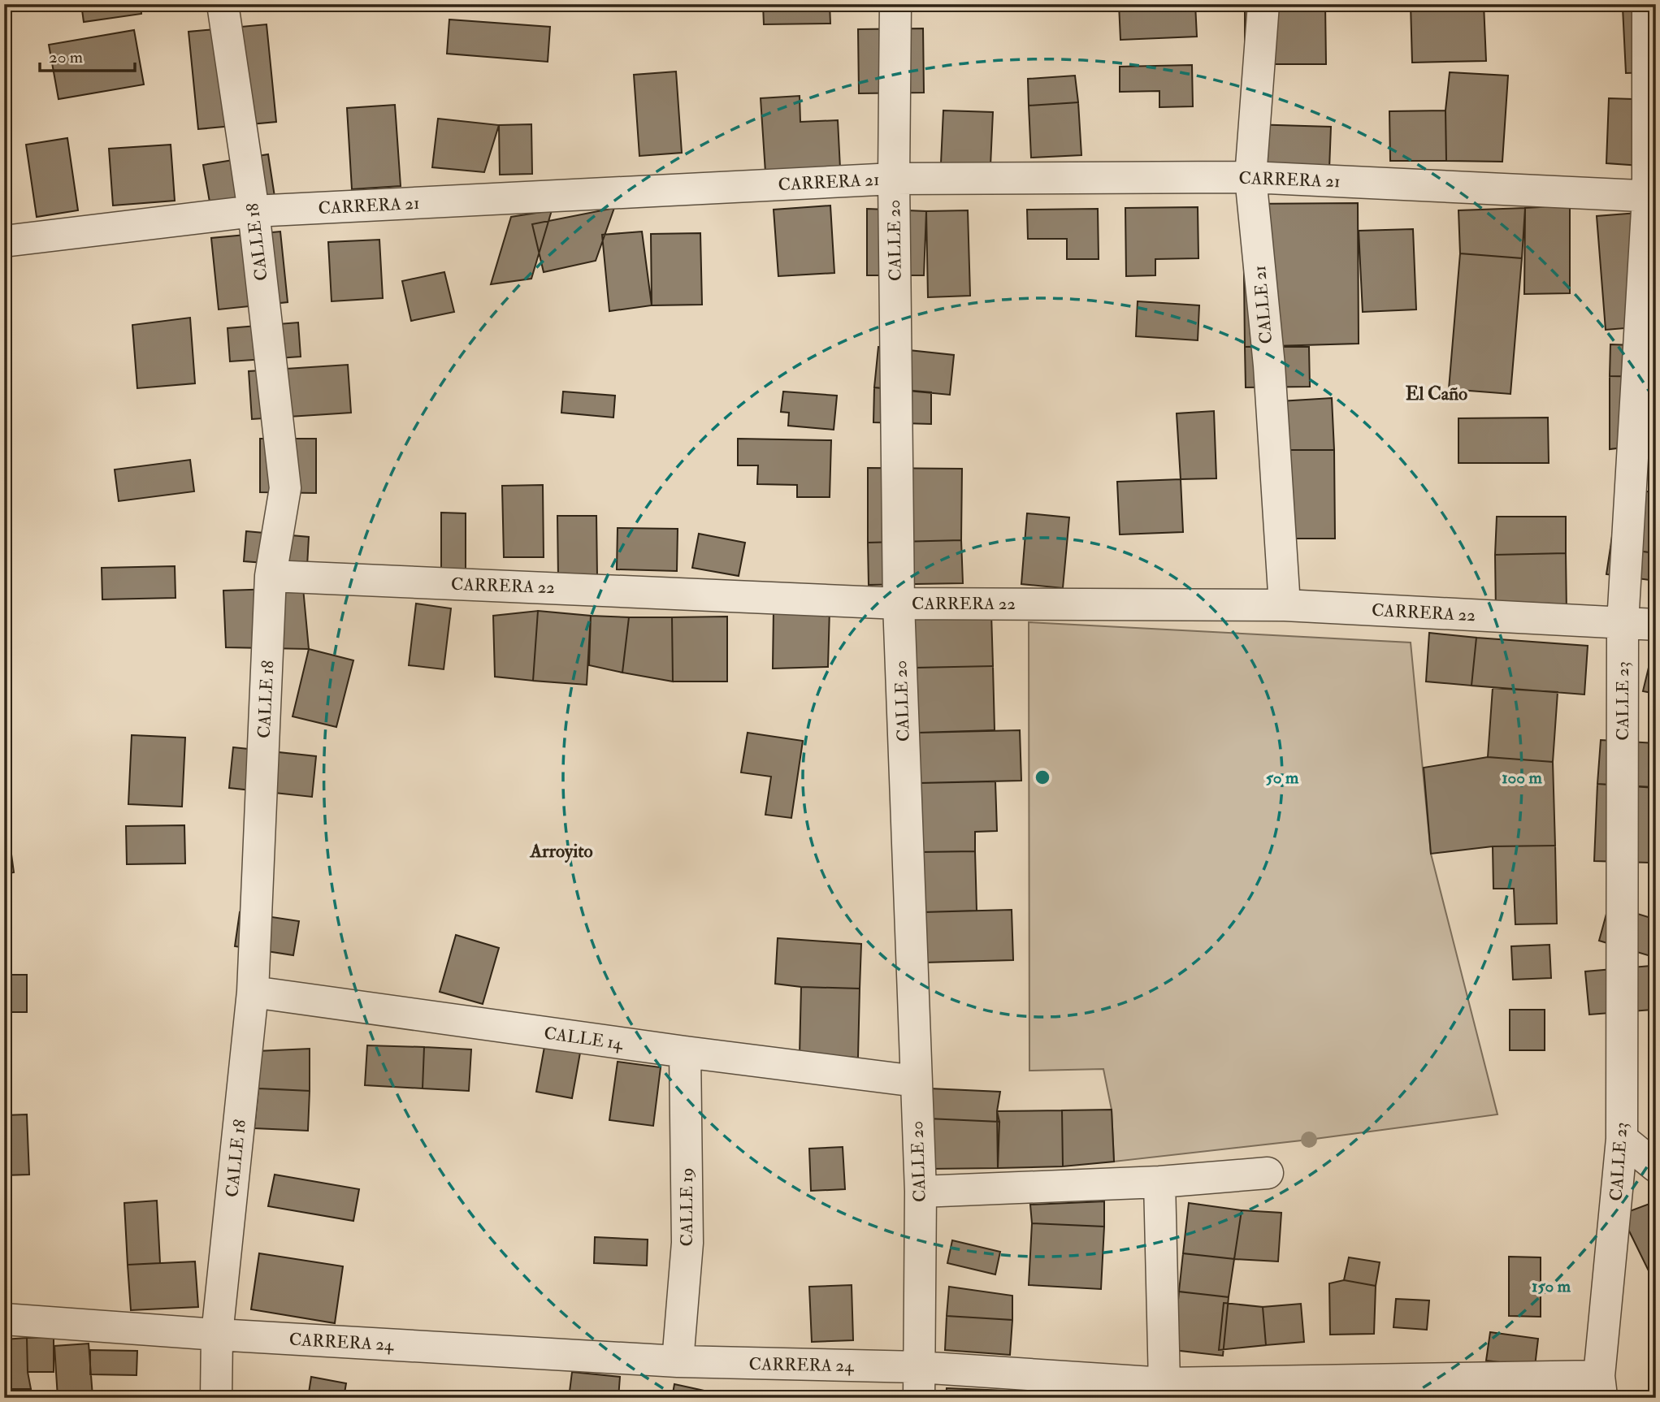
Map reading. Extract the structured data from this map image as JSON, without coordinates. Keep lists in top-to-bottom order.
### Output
{
  "streets": {
    "street": [
      "CARRERA 21",
      "CALLE 20",
      "CALLE 18",
      "CALLE 21",
      "CARRERA 22",
      "CALLE 23",
      "CALLE 14",
      "CALLE 19",
      "CARRERA 24"
    ]
  },
  "crossings": [
    ["CARRERA 21", "CALLE 20"],
    ["CARRERA 21", "CALLE 18"],
    ["CARRERA 21", "CALLE 21"],
    ["CARRERA 21", "CALLE 23"],
    ["CALLE 20", "CARRERA 22"],
    ["CALLE 20", "CALLE 14"],
    ["CALLE 20", "CARRERA 24"],
    ["CALLE 18", "CARRERA 22"],
    ["CALLE 18", "CALLE 14"],
    ["CALLE 18", "CARRERA 24"],
    ["CALLE 21", "CARRERA 22"],
    ["CARRERA 22", "CALLE 23"],
    ["CALLE 23", "CARRERA 24"],
    ["CALLE 14", "CALLE 19"],
    ["CALLE 19", "CARRERA 24"]
  ],
  "districts": ["El Caño", "Arroyito"],
  "scale_bar": "20 m",
  "rings": ["50 m", "100 m", "150 m"]
}
